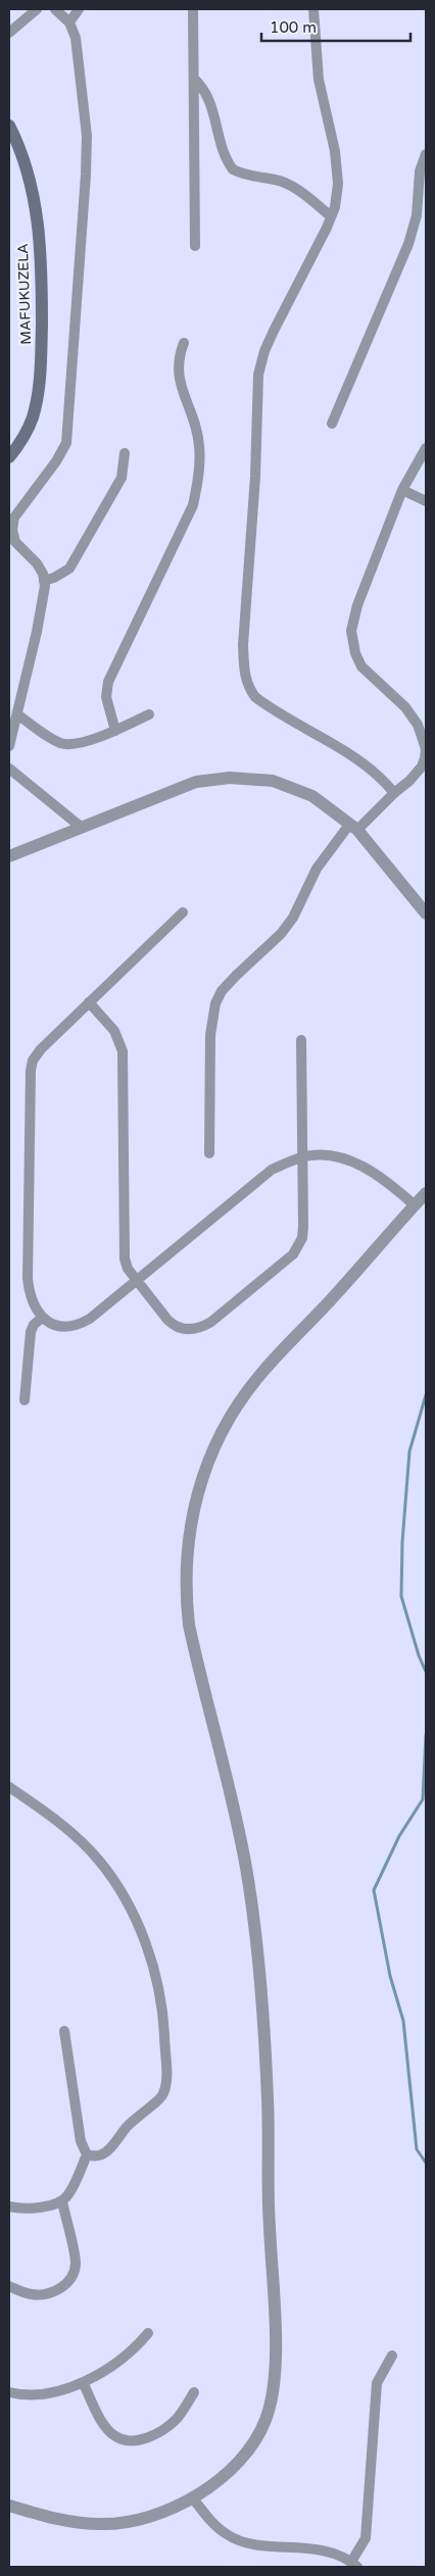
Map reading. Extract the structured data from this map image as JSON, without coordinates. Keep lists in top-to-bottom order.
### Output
{
  "streets": {
    "main road": ["MAFUKUZELA"]
  },
  "scale_bar": "100 m"
}
